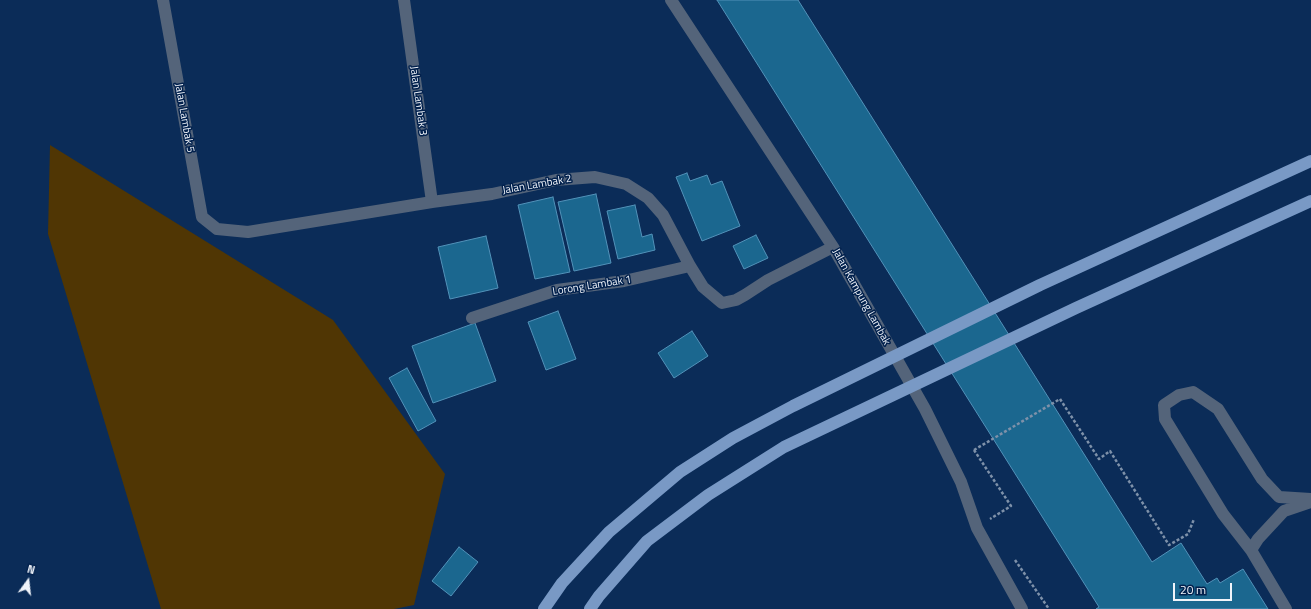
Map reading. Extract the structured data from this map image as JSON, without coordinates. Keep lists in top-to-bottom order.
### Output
{
  "streets": {
    "street": [
      "Jalan Lambak 3",
      "Jalan Lambak 5",
      "Jalan Lambak 2",
      "Lorong Lambak 1",
      "Jalan Kampung Lambak"
    ]
  },
  "crossings": [
    ["Jalan Lambak 3", "Jalan Lambak 2"],
    ["Jalan Lambak 5", "Jalan Lambak 2"],
    ["Jalan Lambak 2", "Lorong Lambak 1"],
    ["Jalan Lambak 2", "Jalan Kampung Lambak"]
  ],
  "scale_bar": "20 m",
  "north": "top"
}
